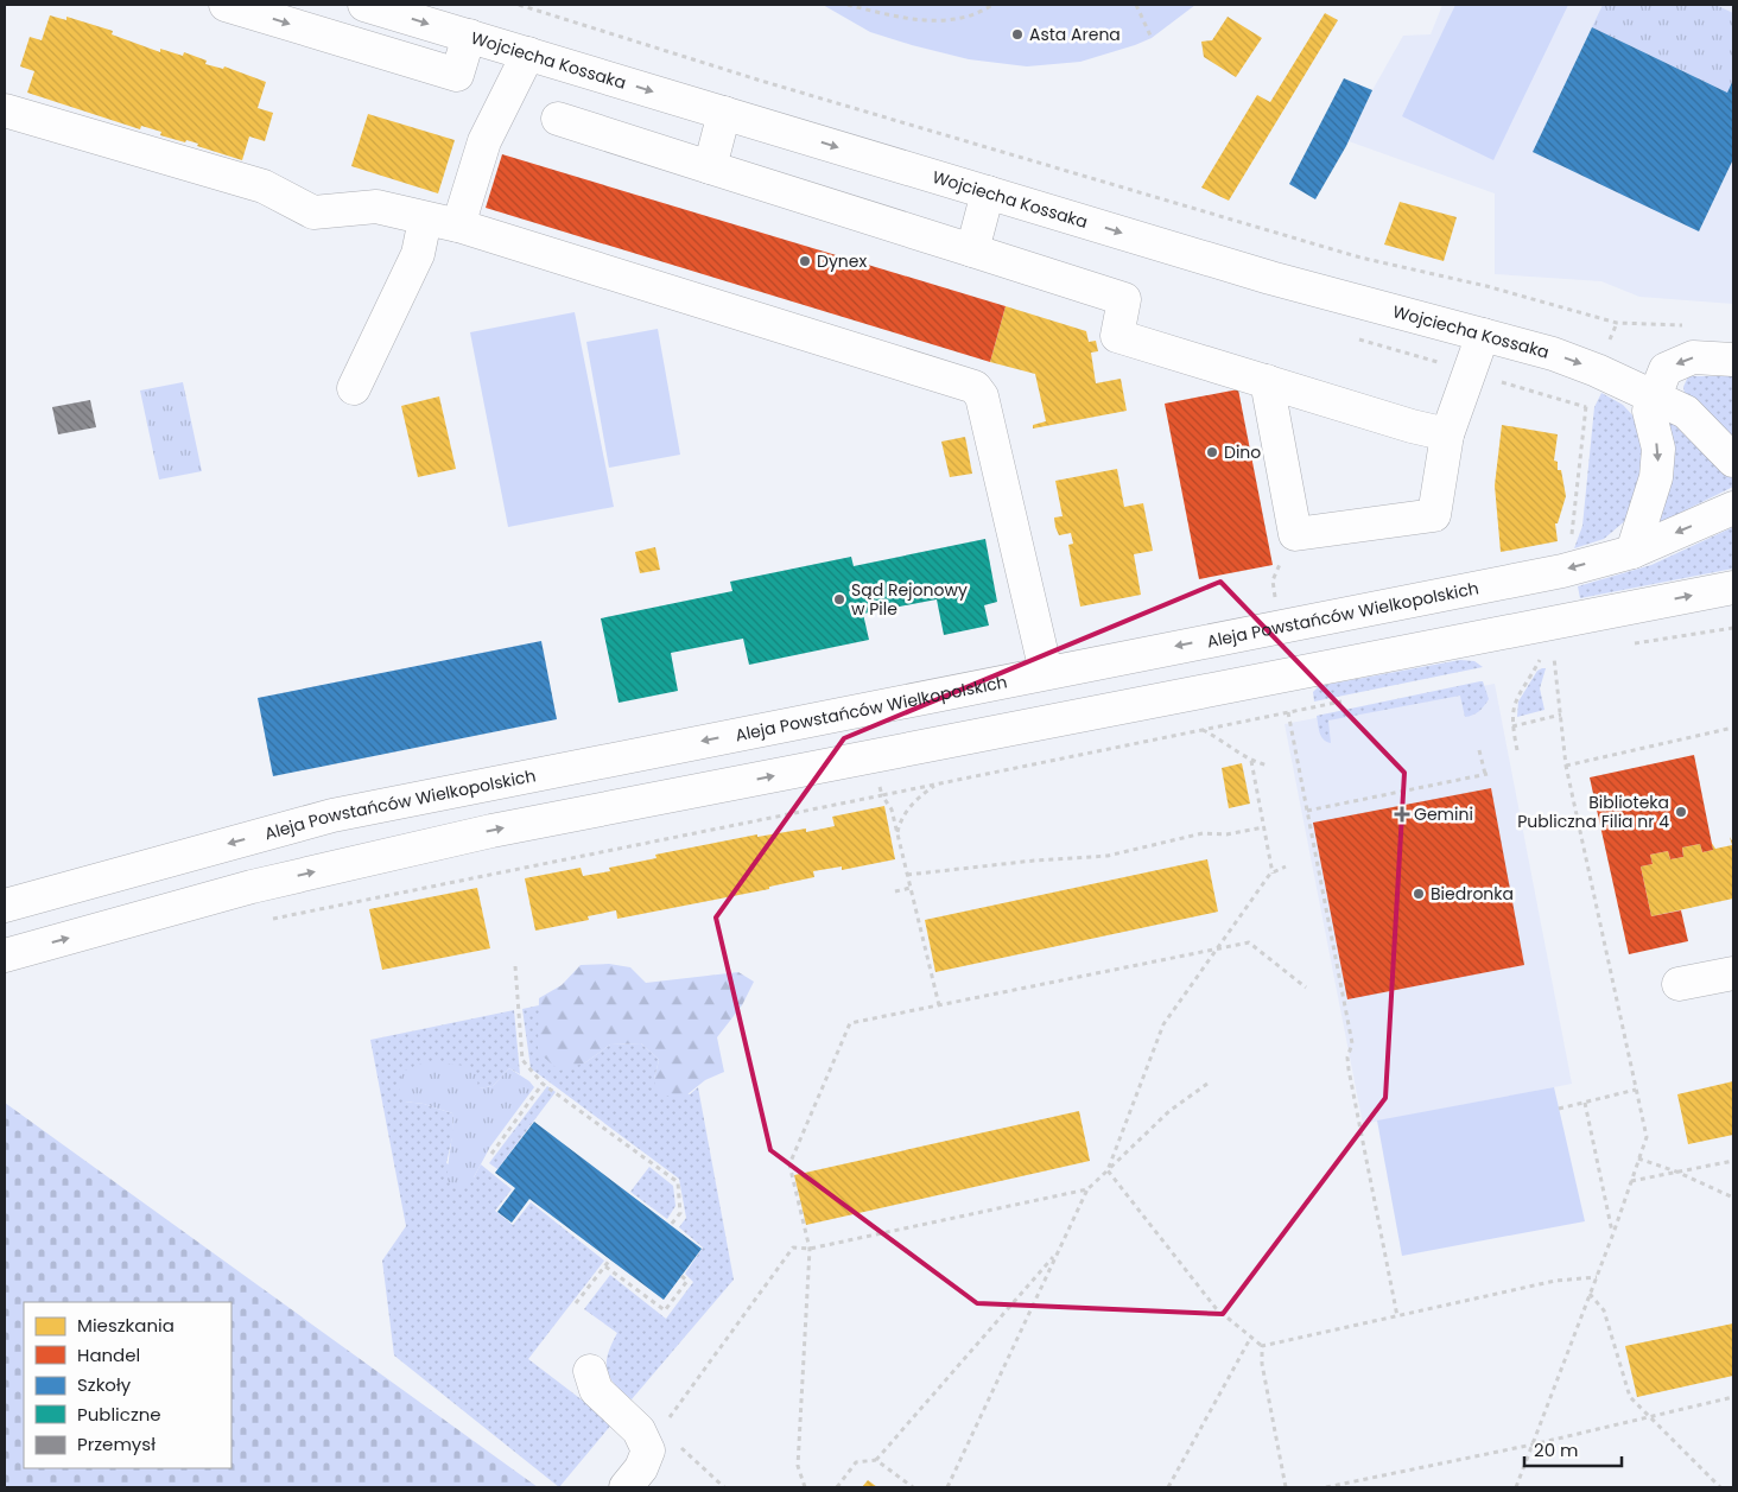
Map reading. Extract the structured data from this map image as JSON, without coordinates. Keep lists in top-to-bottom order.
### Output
{
  "streets": {
    "main road": ["Wojciecha Kossaka", "Aleja Powstańców Wielkopolskich"]
  },
  "places": {
    "other": [
      "Asta Arena",
      "Dynex",
      "Dino",
      "Sąd Rejonowy w Pile",
      "Biblioteka Publiczna Filia nr 4",
      "Biedronka"
    ],
    "health": ["Gemini"]
  },
  "legend": [
    "Mieszkania",
    "Handel",
    "Szkoły",
    "Publiczne",
    "Przemysł"
  ],
  "scale_bar": "20 m"
}
